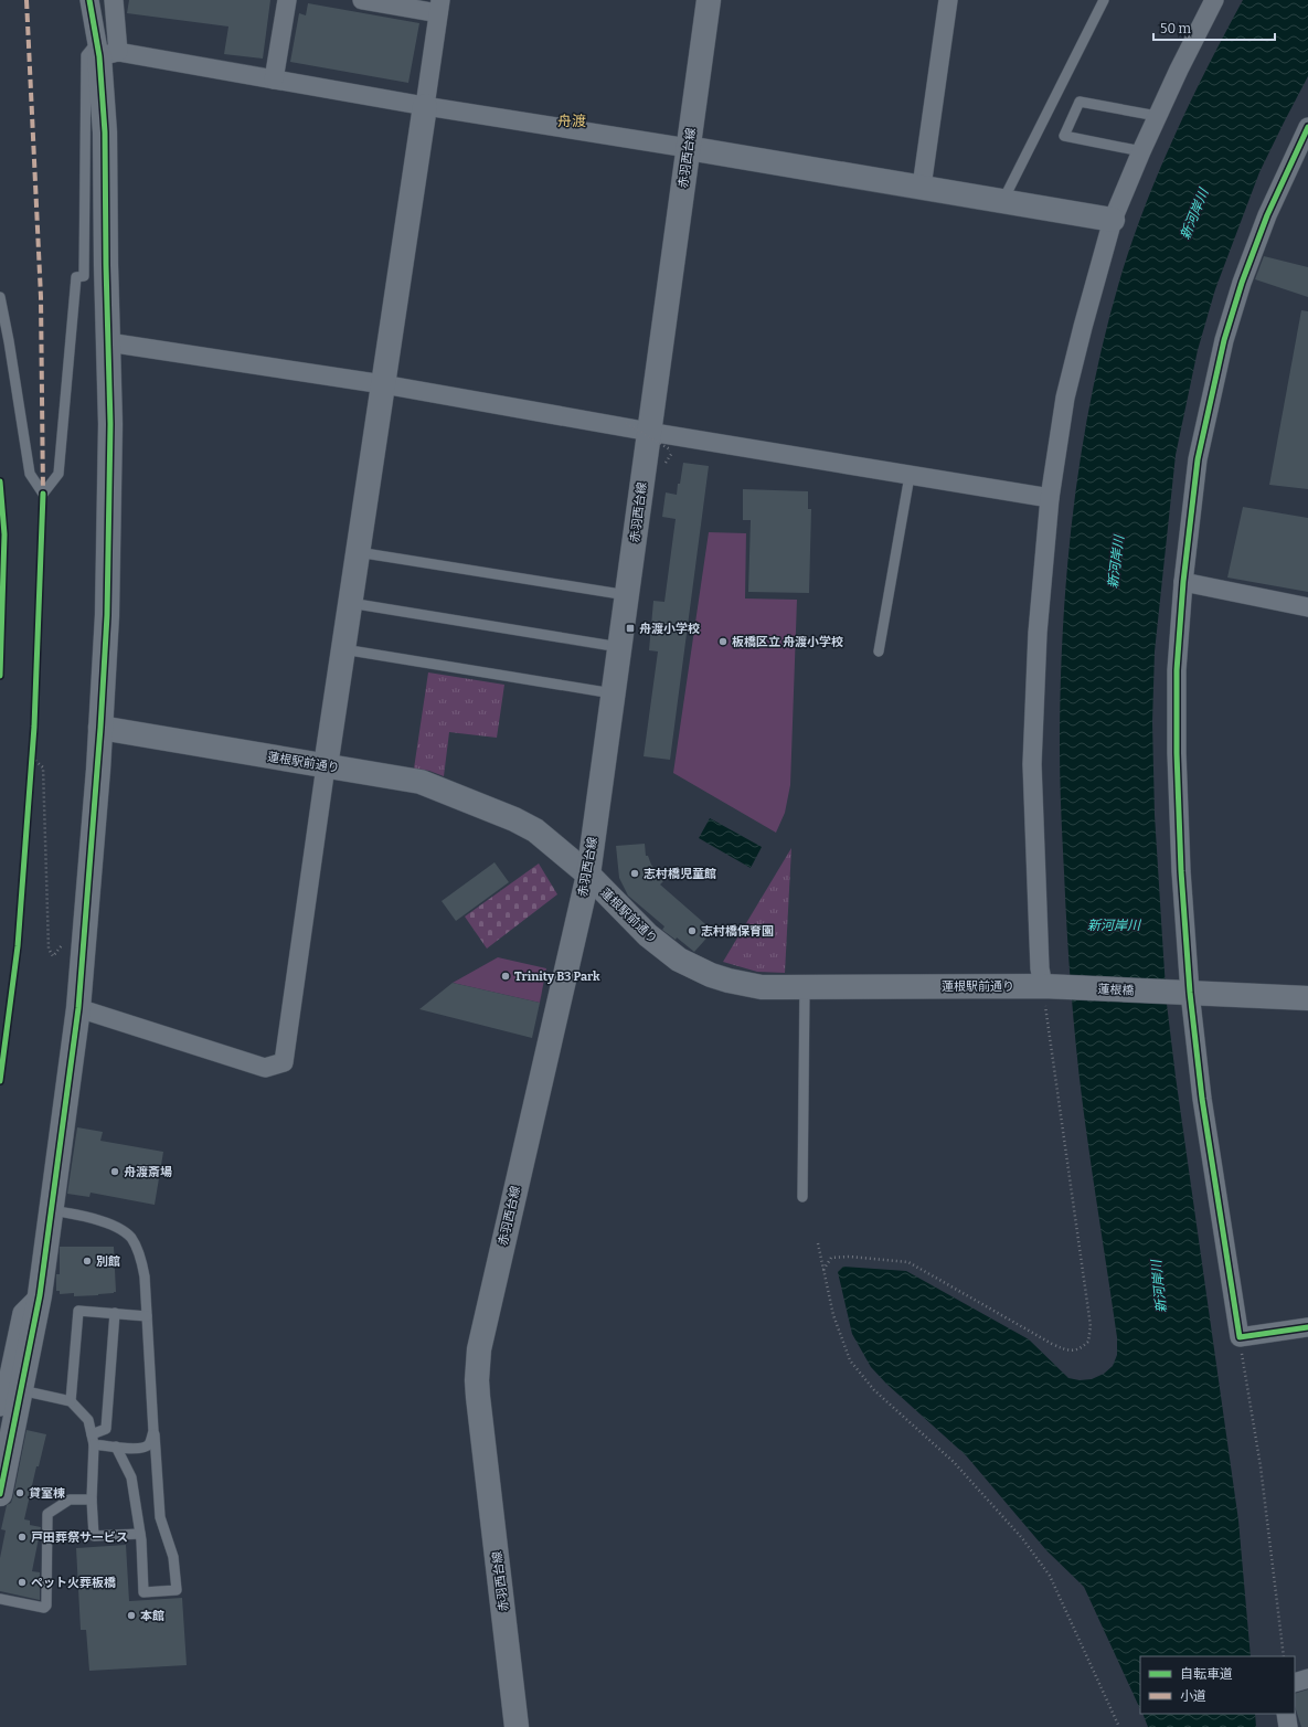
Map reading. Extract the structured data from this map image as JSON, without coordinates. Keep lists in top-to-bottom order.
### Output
{
  "streets": {
    "street": ["赤羽西台線", "蓮根駅前通り", "蓮根橋"]
  },
  "crossings": [
    ["赤羽西台線", "蓮根駅前通り"],
    ["蓮根駅前通り", "蓮根橋"]
  ],
  "districts": ["舟渡"],
  "water": ["新河岸川"],
  "places": {
    "transit": ["舟渡小学校"],
    "other": [
      "板橋区立 舟渡小学校",
      "志村橋児童館",
      "志村橋保育園",
      "Trinity B3 Park",
      "舟渡斎場",
      "別館",
      "貸室棟",
      "戸田葬祭サービス",
      "ペット火葬板橋",
      "本館"
    ]
  },
  "legend": ["自転車道", "小道"],
  "scale_bar": "50 m"
}
